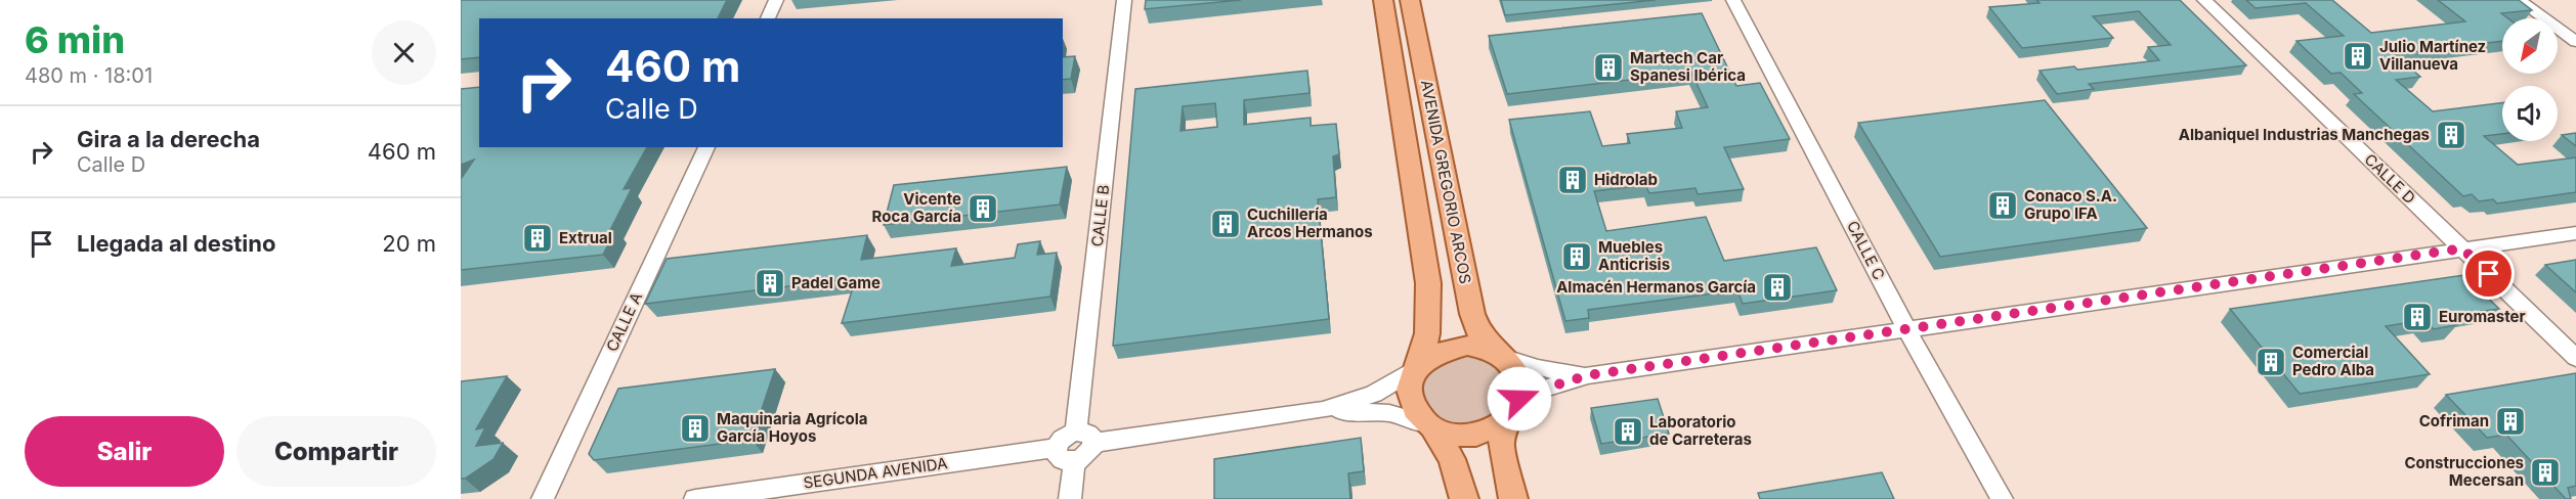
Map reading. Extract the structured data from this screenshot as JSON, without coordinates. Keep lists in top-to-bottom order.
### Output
{
  "streets": {
    "main road": ["AVENIDA GREGORIO ARCOS"],
    "street": [
      "CALLE D",
      "CALLE B",
      "CALLE C",
      "CALLE A",
      "SEGUNDA AVENIDA"
    ]
  },
  "crossings": [
    ["CALLE B", "SEGUNDA AVENIDA"]
  ],
  "places": {
    "building": [
      "Julio Martínez Villanueva",
      "Martech Car Spanesi Ibérica",
      "Albaniquel Industrias Manchegas",
      "Hidrolab",
      "Conaco S.A. Grupo IFA",
      "Vicente Roca García",
      "Cuchillería Arcos Hermanos",
      "Extrual",
      "Muebles Anticrisis",
      "Padel Game",
      "Almacén Hermanos García",
      "Euromaster",
      "Comercial Pedro Alba",
      "Cofriman",
      "Maquinaria Agrícola García Hoyos",
      "Laboratorio de Carreteras",
      "Construcciones Mecersan"
    ]
  },
  "north": "bottom left",
  "page": {
    "heading": ["6 min", "480 m · 18:01"],
    "turn": ["460 m", "Calle D"],
    "list": [
      {
        "name": "Gira a la derecha",
        "note": "Calle D",
        "value": "460 m"
      },
      {
        "name": "Llegada al destino",
        "value": "20 m"
      }
    ],
    "buttons": ["Salir", "Compartir"]
  }
}
